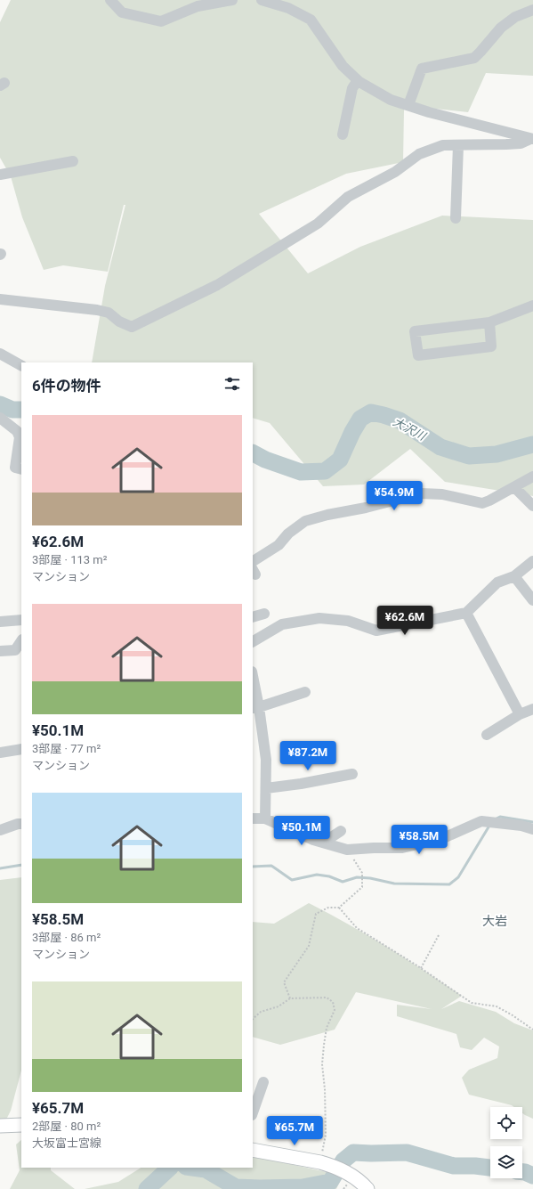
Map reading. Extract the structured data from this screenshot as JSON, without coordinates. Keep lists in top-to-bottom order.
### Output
{
  "districts": ["大岩"],
  "water": ["大沢川"],
  "page": {
    "heading": "6件の物件",
    "list": [
      {
        "name": "¥62.6M",
        "note": "3部屋 · 113 m² · マンション"
      },
      {
        "name": "¥50.1M",
        "note": "3部屋 · 77 m² · マンション"
      },
      {
        "name": "¥58.5M",
        "note": "3部屋 · 86 m² · マンション"
      },
      {
        "name": "¥65.7M",
        "note": "2部屋 · 80 m² · 大坂富士宮線"
      }
    ],
    "price": [
      "¥54.9M",
      "¥62.6M",
      "¥87.2M",
      "¥50.1M",
      "¥58.5M",
      "¥65.7M"
    ]
  }
}
